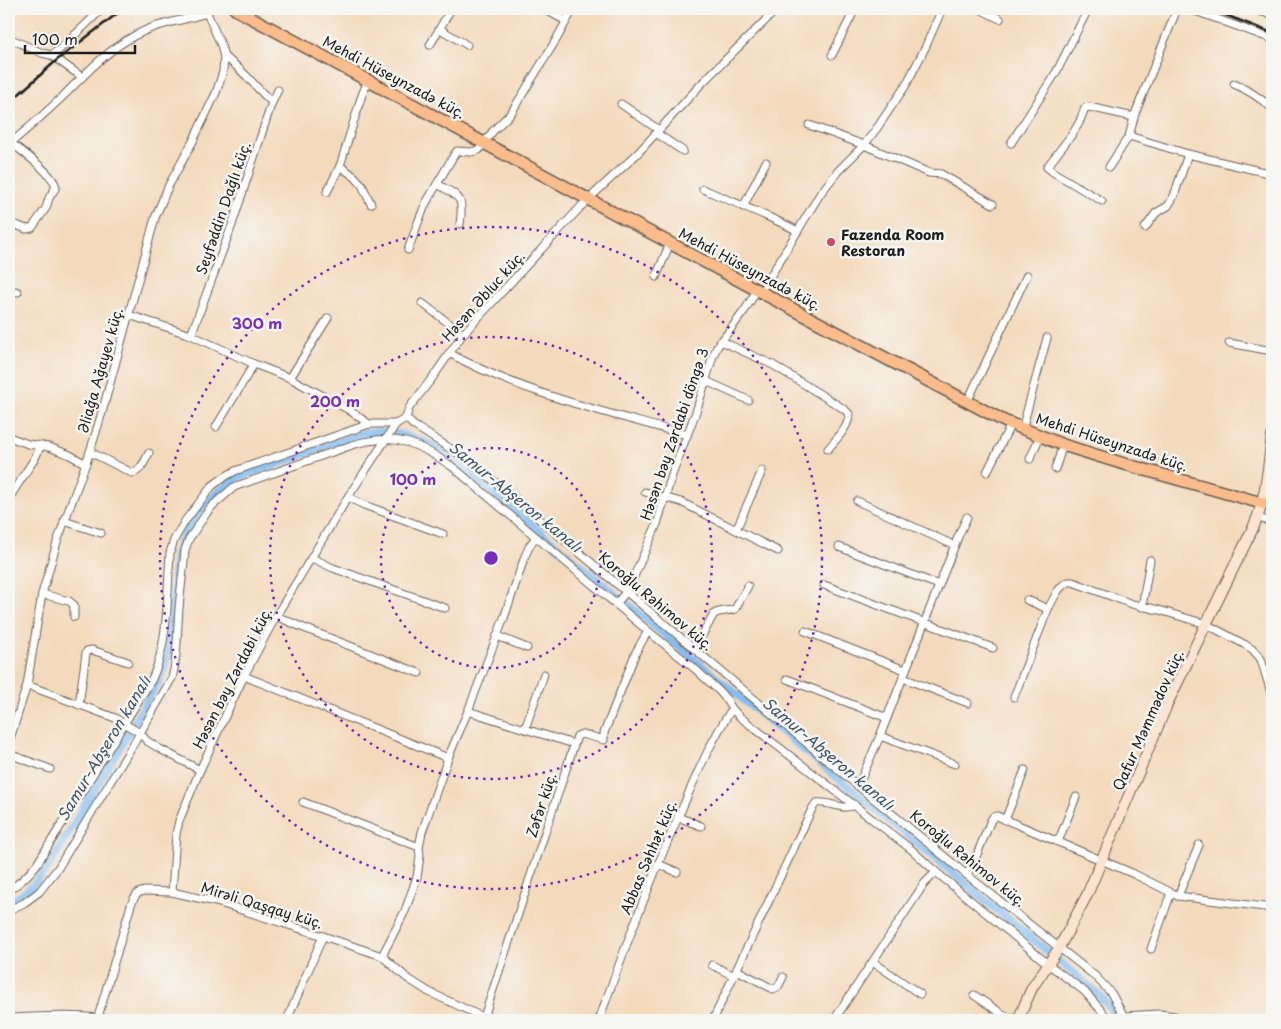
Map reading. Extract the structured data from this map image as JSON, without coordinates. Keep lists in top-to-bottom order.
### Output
{
  "streets": {
    "main road": ["Mehdi Hüseynzadə küç."],
    "street": [
      "Seyfəddin Dağlı küç.",
      "Həsən Əbluc küç.",
      "Əliağa Ağayev küç.",
      "Həsən bəy Zərdabi döngə 3",
      "Koroğlu Rəhimov küç.",
      "Həsən bəy Zərdabi küç.",
      "Qafur Məmmədov küç.",
      "Zəfər küç.",
      "Abbas Səhhət küç.",
      "Mirəli Qaşqay küç."
    ]
  },
  "crossings": [
    ["Mehdi Hüseynzadə küç.", "Həsən Əbluc küç."],
    ["Mehdi Hüseynzadə küç.", "Həsən bəy Zərdabi döngə 3"],
    ["Mehdi Hüseynzadə küç.", "Qafur Məmmədov küç."],
    ["Həsən Əbluc küç.", "Koroğlu Rəhimov küç."],
    ["Həsən bəy Zərdabi döngə 3", "Koroğlu Rəhimov küç."],
    ["Koroğlu Rəhimov küç.", "Həsən bəy Zərdabi küç."],
    ["Koroğlu Rəhimov küç.", "Qafur Məmmədov küç."],
    ["Koroğlu Rəhimov küç.", "Abbas Səhhət küç."],
    ["Həsən bəy Zərdabi küç.", "Mirəli Qaşqay küç."],
    ["Zəfər küç.", "Mirəli Qaşqay küç."]
  ],
  "water": ["Samur-Abşeron kanalı"],
  "places": ["Fazenda Room Restoran"],
  "scale_bar": "100 m",
  "rings": ["300 m", "200 m", "100 m"]
}
